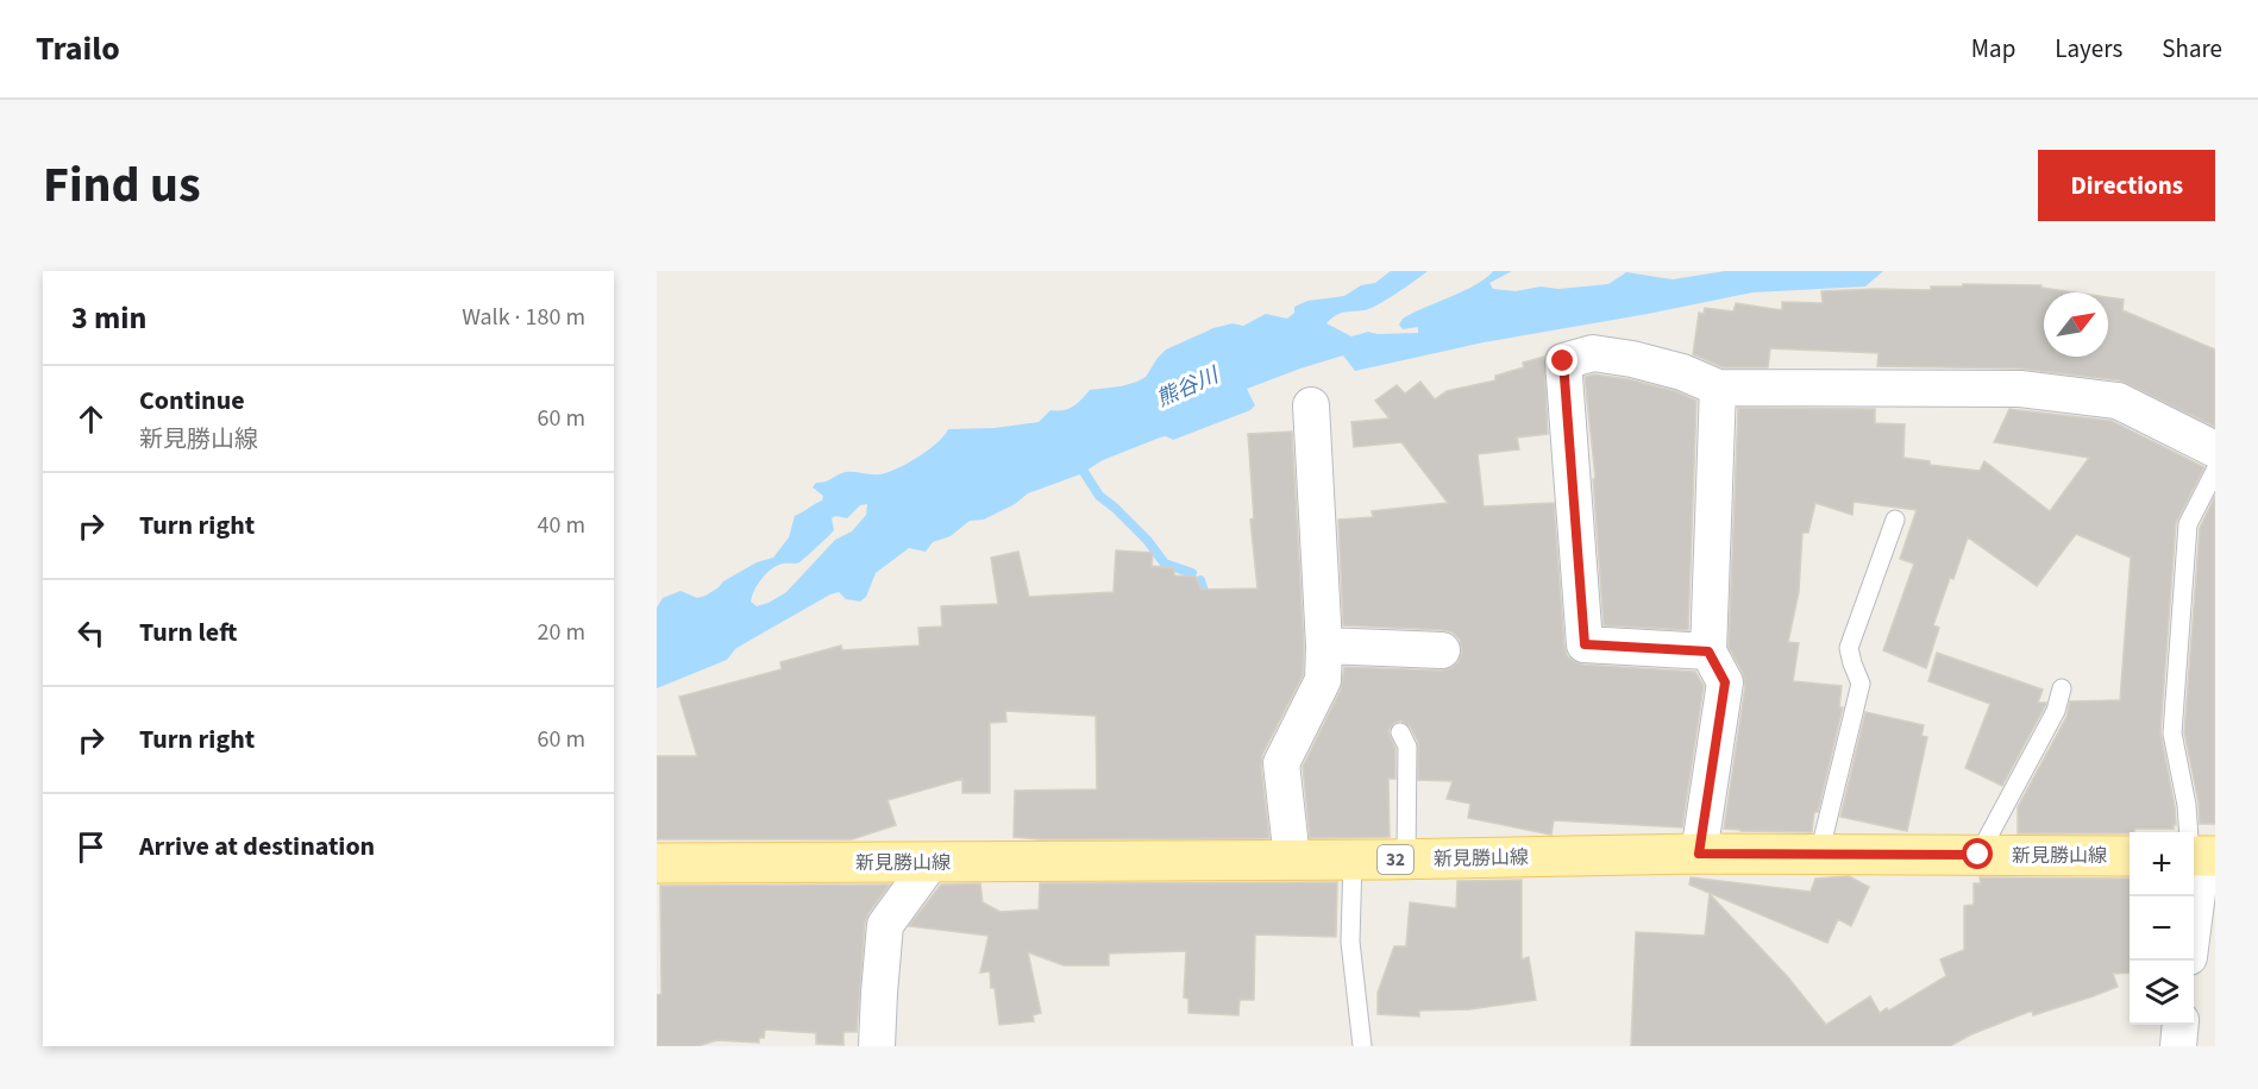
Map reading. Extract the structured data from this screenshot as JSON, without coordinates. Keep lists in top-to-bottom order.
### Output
{
  "streets": {
    "main road": ["新見勝山線", "32"]
  },
  "water": ["熊谷川"],
  "north": "top right",
  "page": {
    "header": "Trailo",
    "nav": ["Map", "Layers", "Share"],
    "title": "Find us",
    "buttons": "Directions",
    "heading": ["3 min", "Walk · 180 m"],
    "list": [
      ["Continue", "新見勝山線", "60 m"],
      ["Turn right", "40 m"],
      ["Turn left", "20 m"],
      ["Turn right", "60 m"],
      "Arrive at destination"
    ],
    "map_buttons": ["+", "−"]
  }
}
